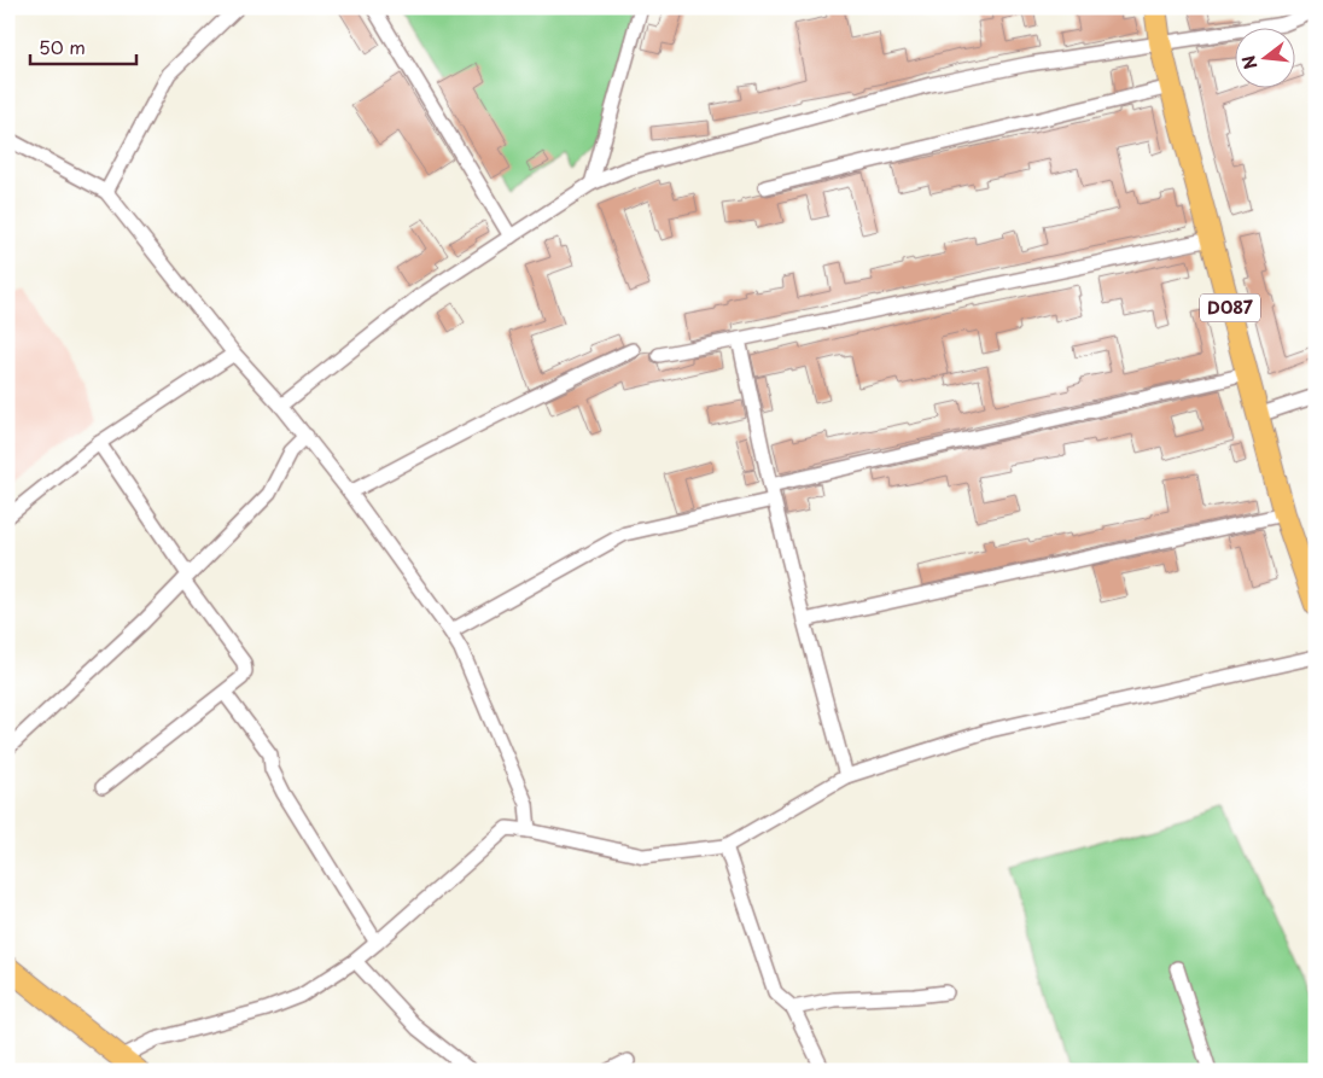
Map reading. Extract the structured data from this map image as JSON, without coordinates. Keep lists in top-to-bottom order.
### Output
{
  "streets": {
    "main road": ["D087"]
  },
  "scale_bar": "50 m",
  "north": "left"
}
